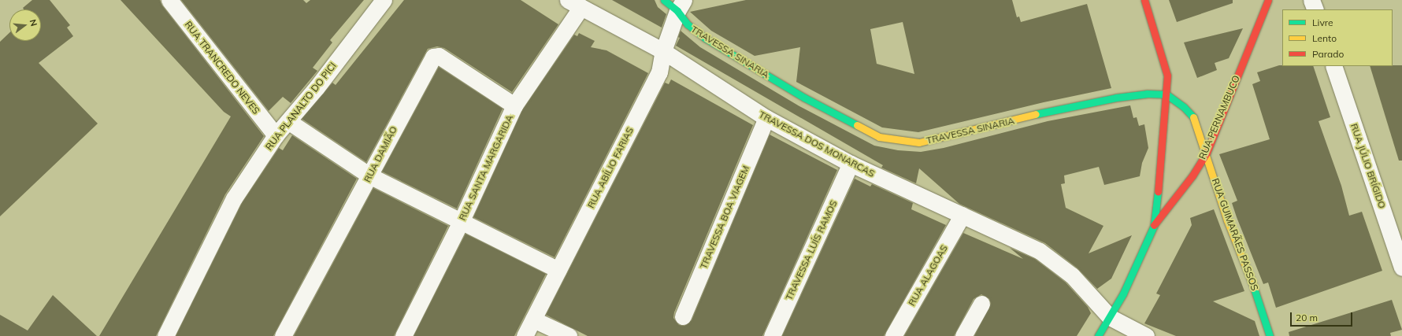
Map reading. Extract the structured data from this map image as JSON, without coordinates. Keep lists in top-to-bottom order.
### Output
{
  "streets": {
    "street": [
      "TRAVESSA SINARIA",
      "RUA TRANCREDO NEVES",
      "RUA PLANALTO DO PICI",
      "RUA PERNAMBUCO",
      "TRAVESSA DOS MONARCAS",
      "RUA DAMIÃO",
      "RUA JÚLIO BRÍGIDO",
      "RUA SANTA MARGARIDA",
      "RUA ABÍLIO FARIAS",
      "TRAVESSA BOA VIAGEM",
      "RUA GUIMARÃES PASSOS",
      "TRAVESSA LUÍS RAMOS",
      "RUA ALAGOAS"
    ]
  },
  "crossings": [
    ["TRAVESSA SINARIA", "RUA PERNAMBUCO"],
    ["TRAVESSA SINARIA", "RUA ABÍLIO FARIAS"],
    ["TRAVESSA SINARIA", "RUA GUIMARÃES PASSOS"],
    ["RUA TRANCREDO NEVES", "RUA PLANALTO DO PICI"],
    ["RUA PERNAMBUCO", "TRAVESSA DOS MONARCAS"],
    ["RUA PERNAMBUCO", "RUA GUIMARÃES PASSOS"],
    ["TRAVESSA DOS MONARCAS", "RUA SANTA MARGARIDA"],
    ["TRAVESSA DOS MONARCAS", "RUA ABÍLIO FARIAS"],
    ["TRAVESSA DOS MONARCAS", "TRAVESSA BOA VIAGEM"],
    ["TRAVESSA DOS MONARCAS", "TRAVESSA LUÍS RAMOS"],
    ["TRAVESSA DOS MONARCAS", "RUA ALAGOAS"],
    ["RUA DAMIÃO", "RUA SANTA MARGARIDA"]
  ],
  "legend": ["Livre", "Lento", "Parado"],
  "scale_bar": "20 m",
  "north": "right"
}
